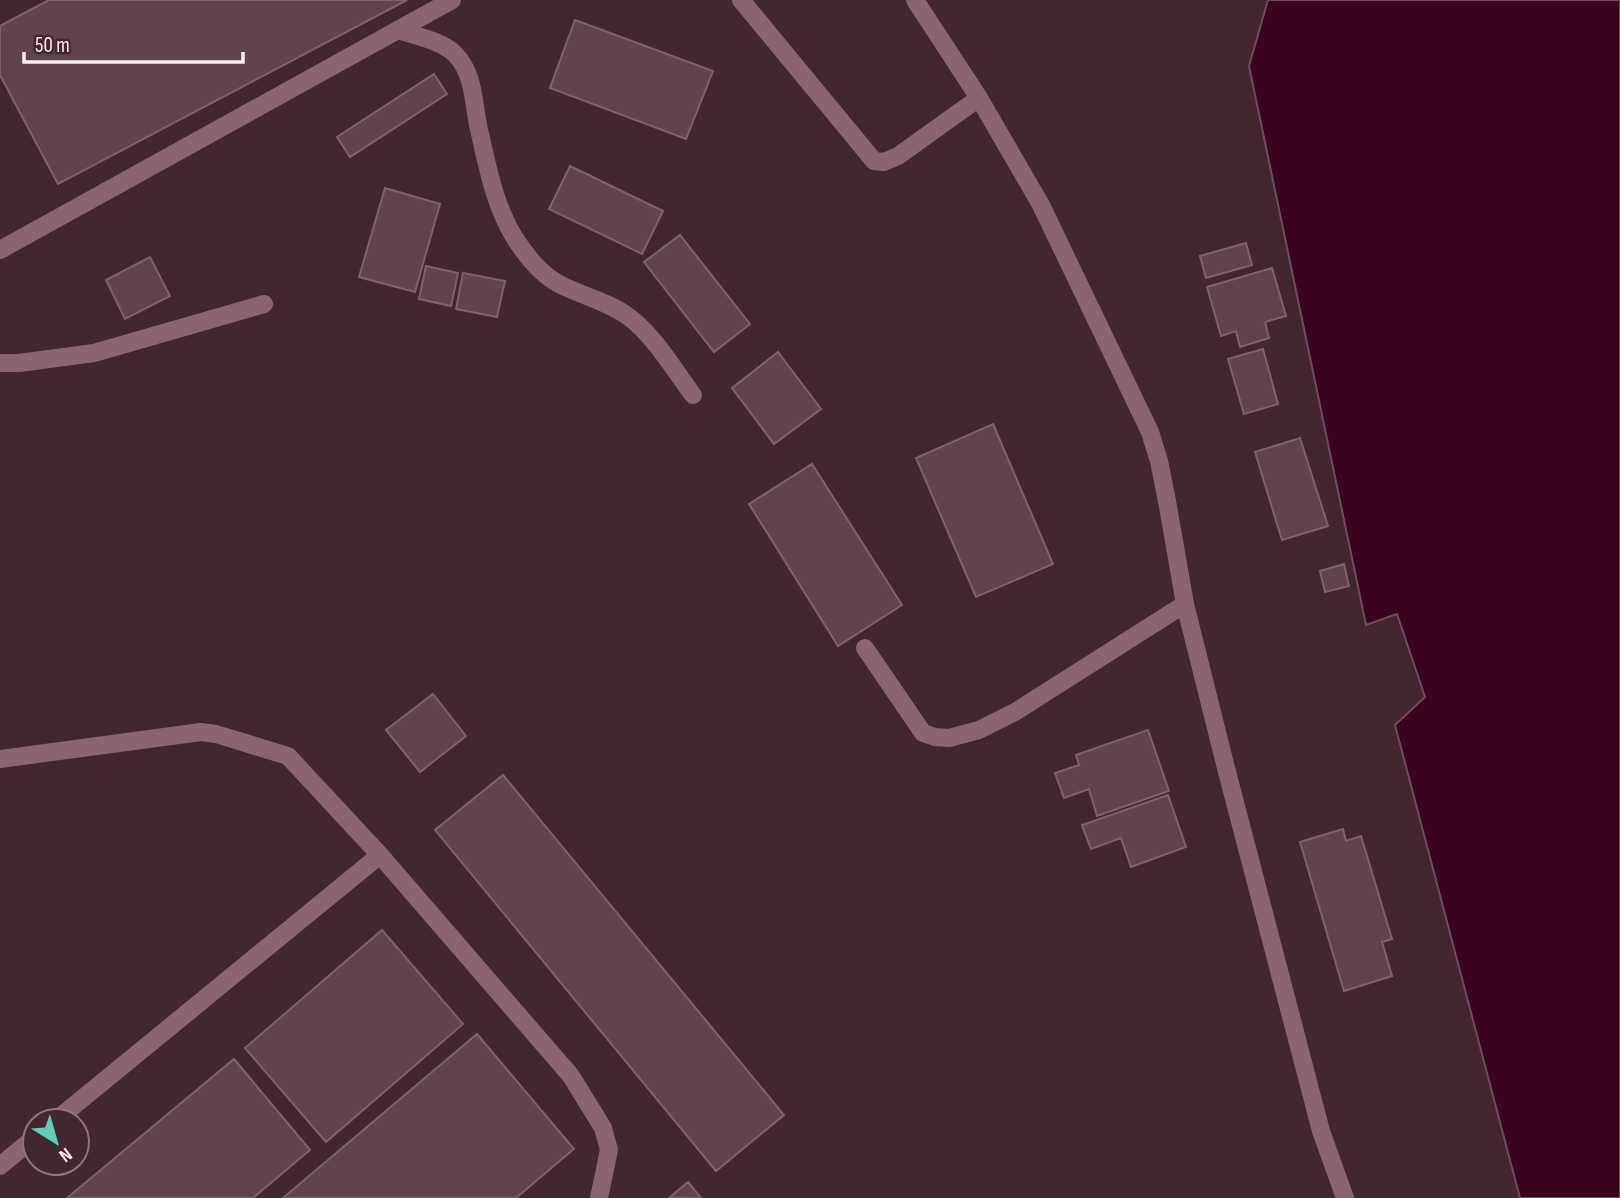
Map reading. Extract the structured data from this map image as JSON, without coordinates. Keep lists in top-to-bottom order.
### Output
{
  "scale_bar": "50 m",
  "north": "bottom right"
}
